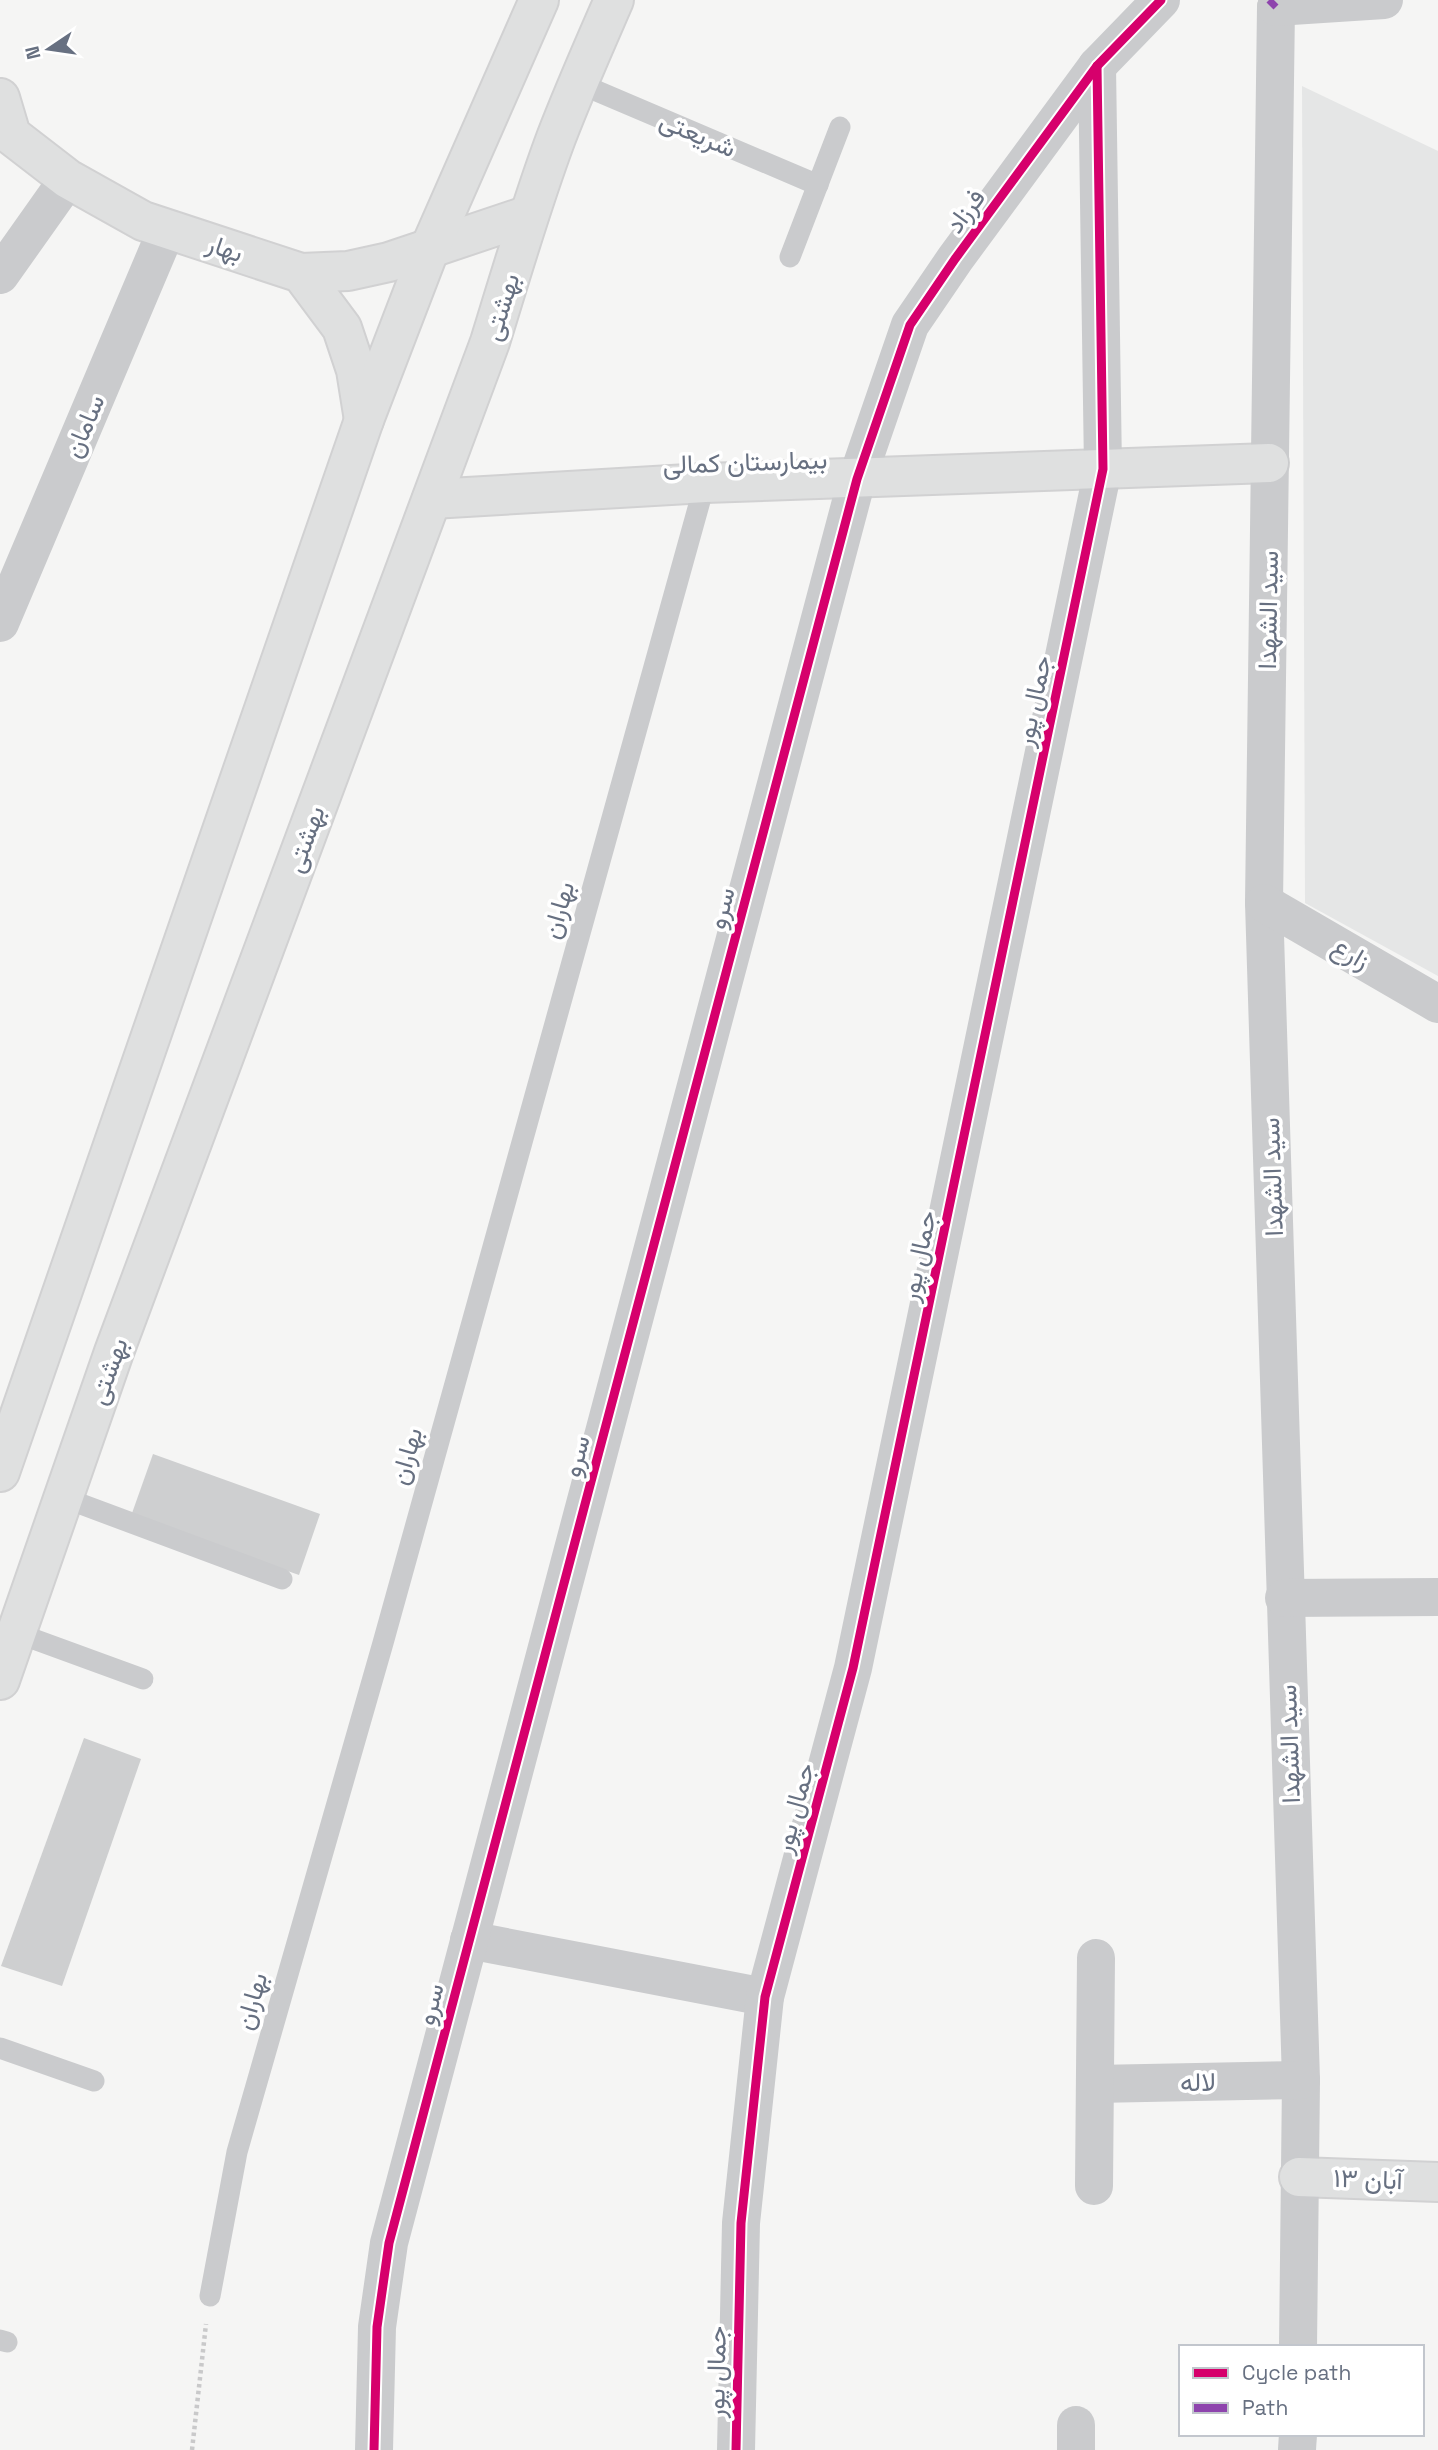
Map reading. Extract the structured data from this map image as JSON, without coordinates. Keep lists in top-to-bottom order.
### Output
{
  "streets": {
    "main road": [
      "بهار",
      "بهشتى",
      "بیمارستان کمالی",
      "۱۳ آبان"
    ],
    "street": [
      "فرزاد",
      "سامان",
      "سید الشهدا",
      "جمال پور",
      "سرو",
      "زارع",
      "لاله"
    ],
    "lane": ["شریعتی", "بهاران"]
  },
  "crossings": [
    ["شریعتی", "بهشتى"],
    ["فرزاد", "بیمارستان کمالی"],
    ["فرزاد", "جمال پور"],
    ["فرزاد", "سرو"],
    ["بهار", "سامان"],
    ["بهشتى", "بیمارستان کمالی"],
    ["بیمارستان کمالی", "سید الشهدا"],
    ["بیمارستان کمالی", "جمال پور"],
    ["بیمارستان کمالی", "سرو"],
    ["بیمارستان کمالی", "بهاران"],
    ["سید الشهدا", "زارع"],
    ["سید الشهدا", "لاله"],
    ["سید الشهدا", "۱۳ آبان"]
  ],
  "legend": ["Cycle path", "Path"],
  "north": "left"
}
